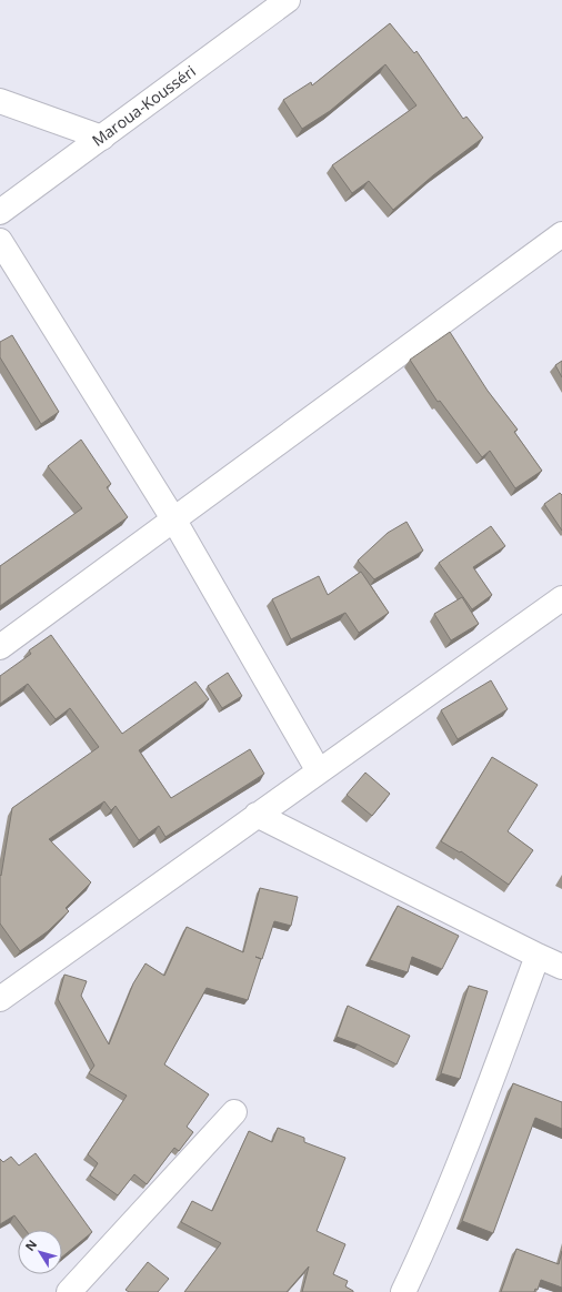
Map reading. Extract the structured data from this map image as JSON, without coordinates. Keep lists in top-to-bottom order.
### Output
{
  "streets": {
    "main road": ["Maroua-Kousséri"]
  },
  "north": "top left"
}
